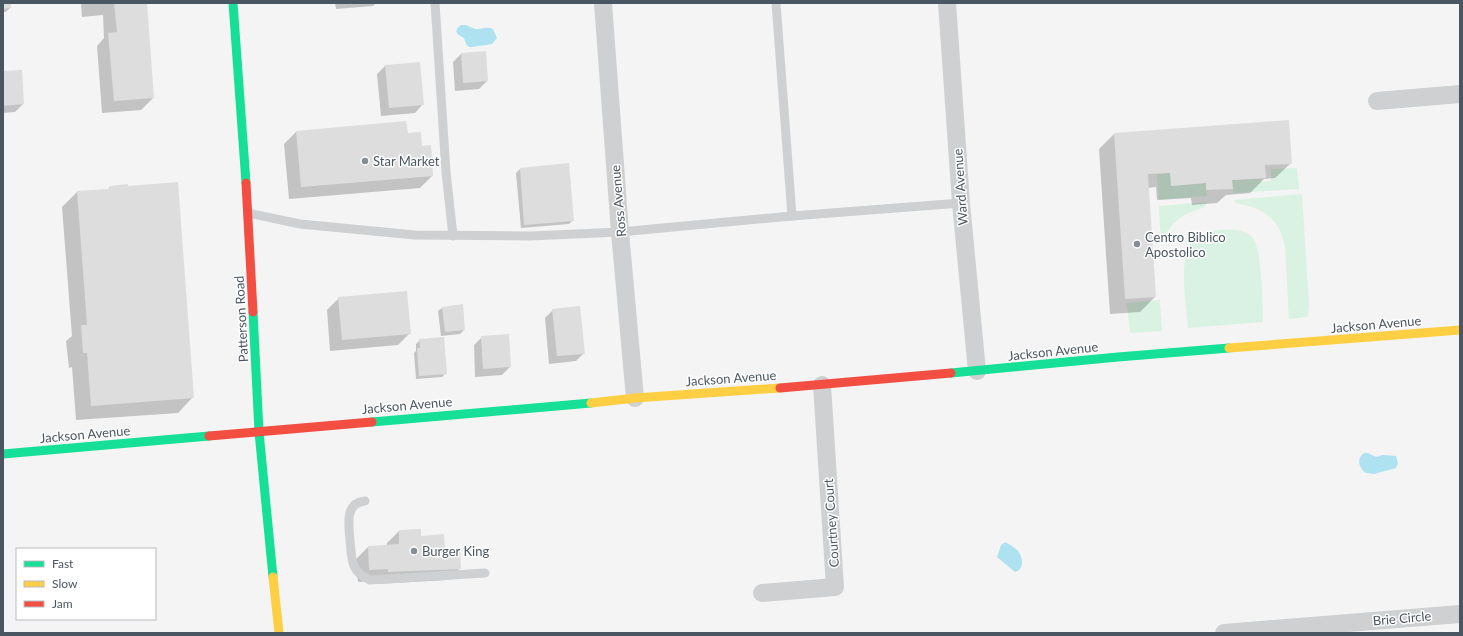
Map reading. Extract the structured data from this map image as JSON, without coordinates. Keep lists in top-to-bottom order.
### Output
{
  "streets": {
    "street": [
      "Ward Avenue",
      "Ross Avenue",
      "Patterson Road",
      "Jackson Avenue",
      "Courtney Court",
      "Brie Circle"
    ]
  },
  "crossings": [
    ["Ward Avenue", "Jackson Avenue"],
    ["Ross Avenue", "Jackson Avenue"],
    ["Patterson Road", "Jackson Avenue"],
    ["Jackson Avenue", "Courtney Court"]
  ],
  "places": ["Star Market", "Centro Biblico Apostolico", "Burger King"],
  "legend": ["Fast", "Slow", "Jam"]
}
